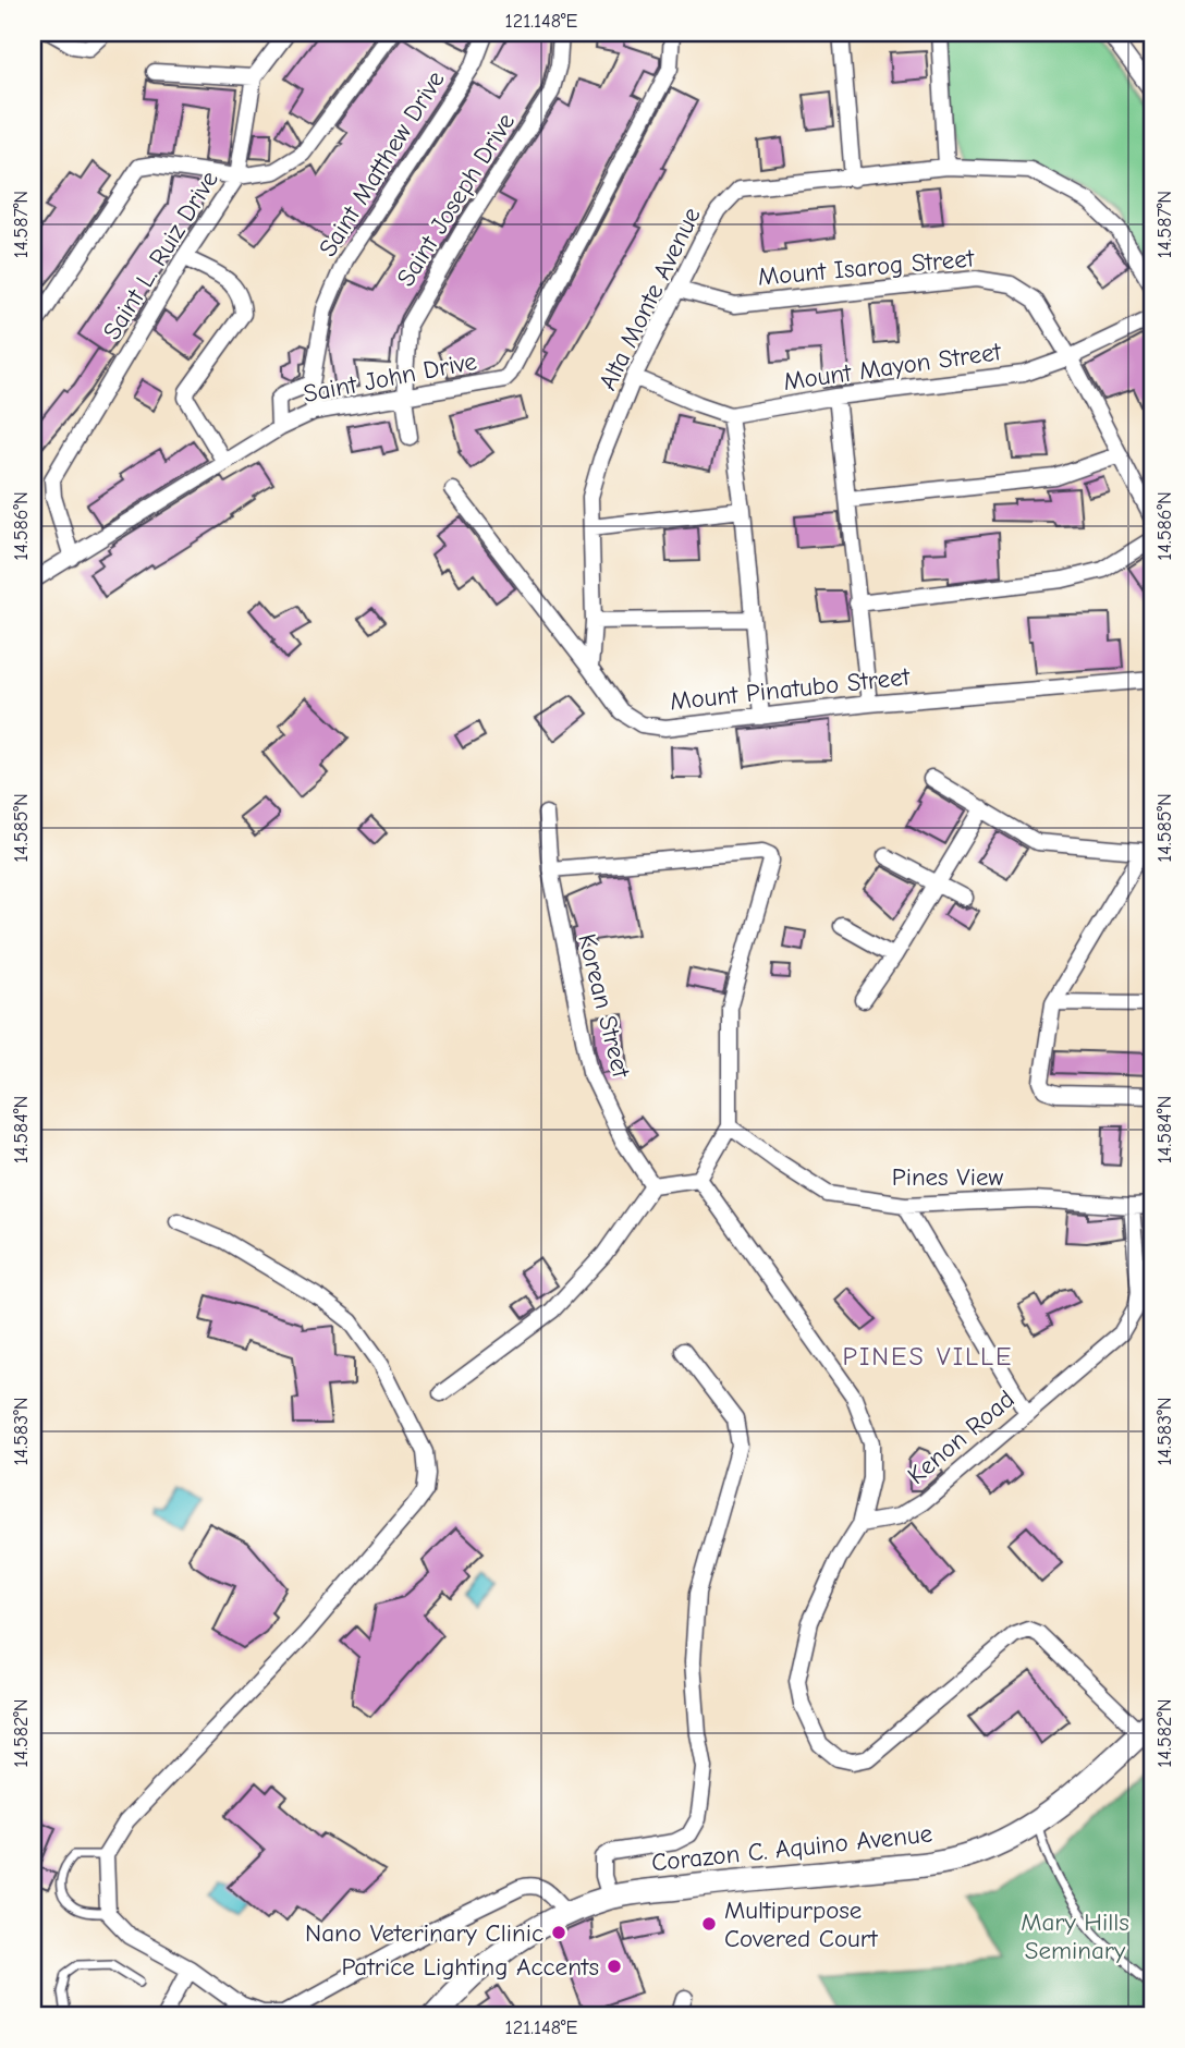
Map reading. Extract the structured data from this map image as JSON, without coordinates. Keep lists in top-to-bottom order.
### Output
{
  "streets": {
    "main road": ["Corazon C. Aquino Avenue"],
    "street": [
      "Saint Matthew Drive",
      "Saint Joseph Drive",
      "Saint L. Ruiz Drive",
      "Mount Isarog Street",
      "Alta Monte Avenue",
      "Mount Mayon Street",
      "Saint John Drive",
      "Mount Pinatubo Street",
      "Korean Street",
      "Pines View",
      "Kenon Road"
    ]
  },
  "crossings": [
    ["Saint Matthew Drive", "Saint John Drive"],
    ["Saint Joseph Drive", "Saint John Drive"],
    ["Saint L. Ruiz Drive", "Saint John Drive"],
    ["Mount Isarog Street", "Alta Monte Avenue"],
    ["Mount Isarog Street", "Mount Mayon Street"],
    ["Alta Monte Avenue", "Mount Mayon Street"],
    ["Alta Monte Avenue", "Mount Pinatubo Street"],
    ["Pines View", "Kenon Road"]
  ],
  "districts": ["PINES VILLE"],
  "parks": ["Mary Hills Seminary"],
  "places": ["Multipurpose Covered Court", "Nano Veterinary Clinic", "Patrice Lighting Accents"],
  "coordinates": [
    "121.148°E",
    "14.587°N",
    "14.586°N",
    "14.585°N",
    "14.584°N",
    "14.583°N",
    "14.582°N"
  ]
}
